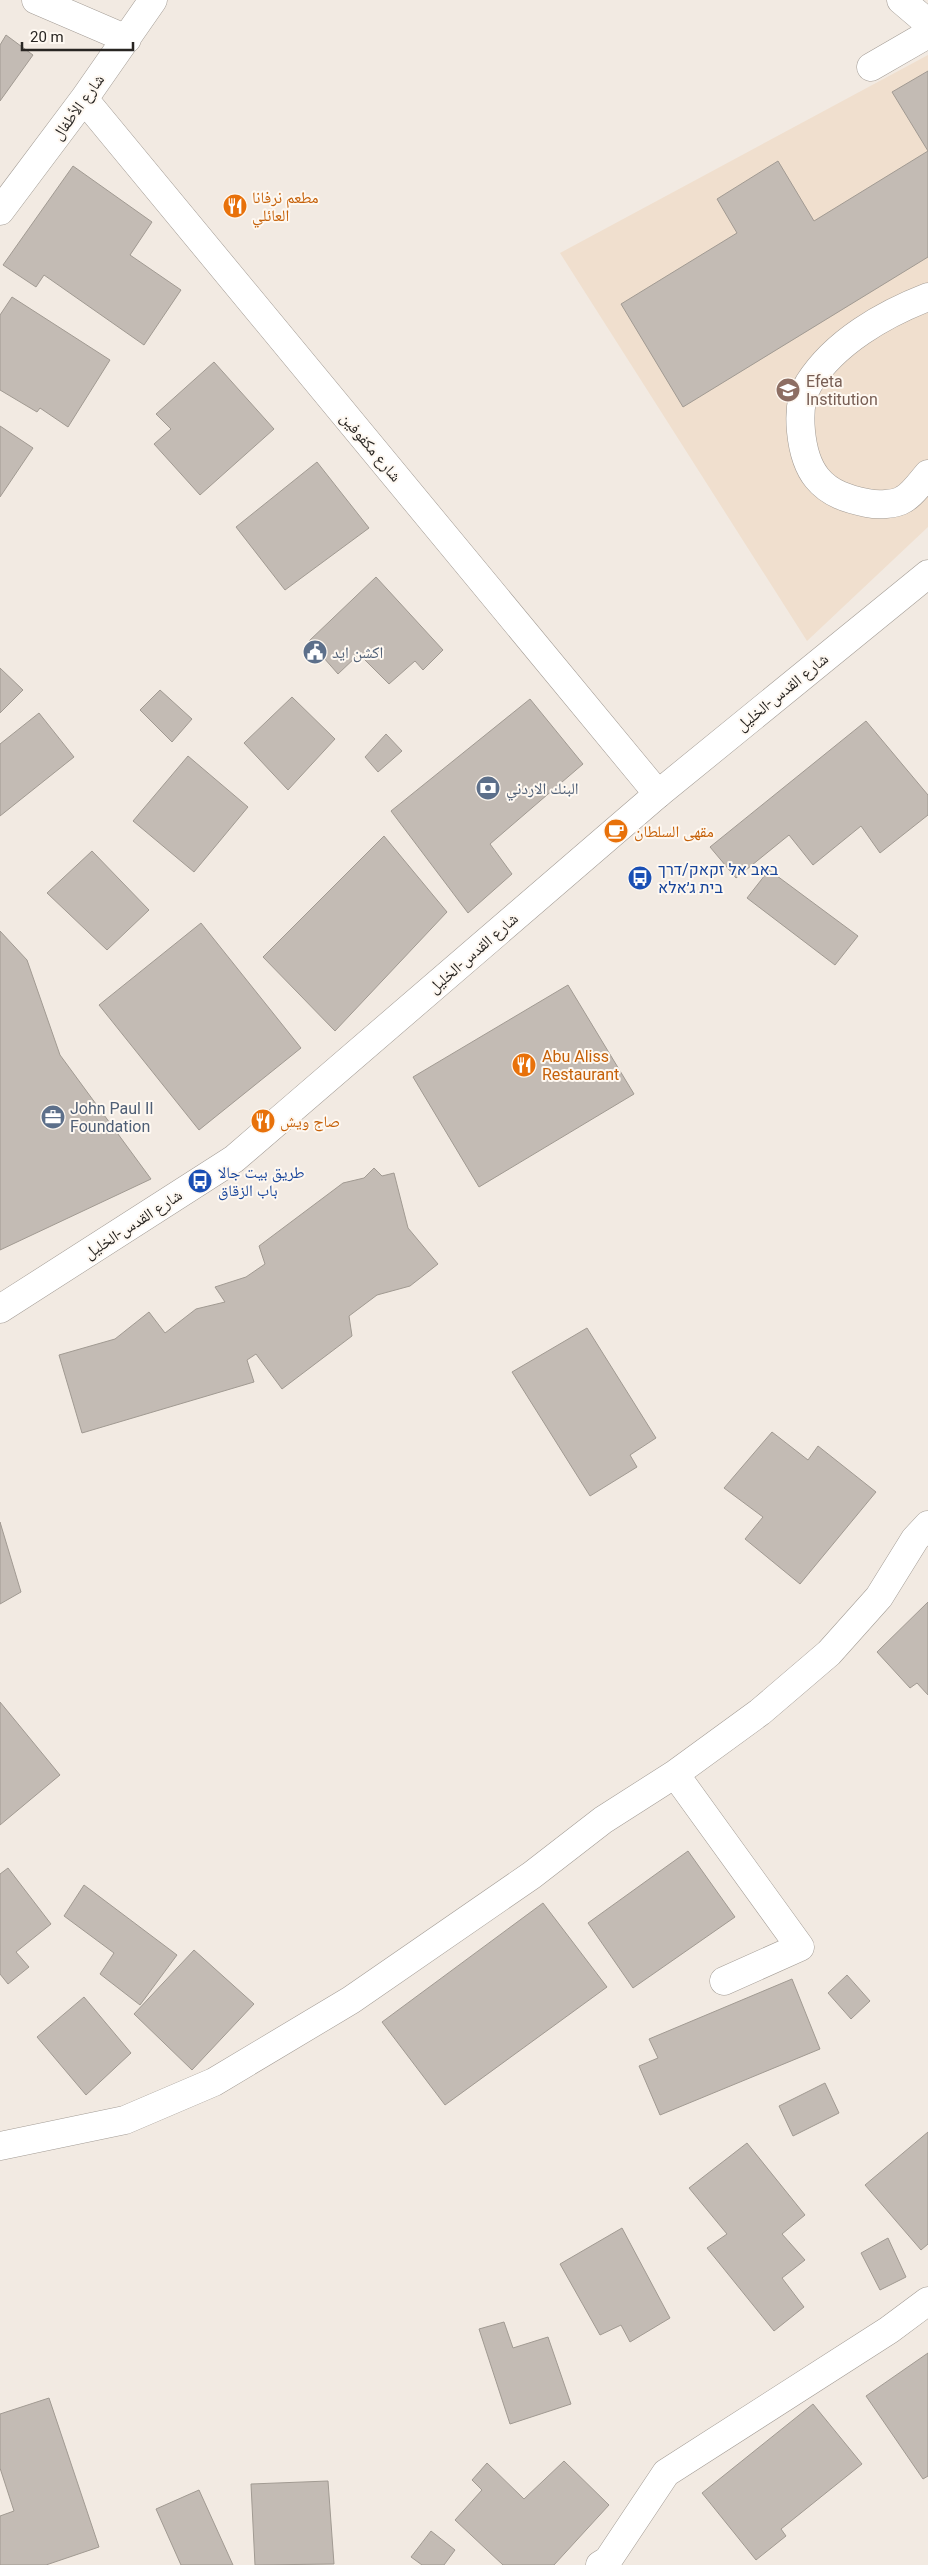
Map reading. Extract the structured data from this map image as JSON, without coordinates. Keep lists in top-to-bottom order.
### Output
{
  "streets": {
    "street": ["شارع الأطفال", "شارع مكفوفين", "شارع القدس-الخليل"]
  },
  "crossings": [
    ["شارع الأطفال", "شارع مكفوفين"],
    ["شارع مكفوفين", "شارع القدس-الخليل"]
  ],
  "places": {
    "restaurant": ["مطعم نرفانا العائلي", "Abu Aliss Restaurant", "صاج ويش"],
    "school or university": ["Efeta Institution"],
    "public building": ["اكشن ايد"],
    "bank": ["البنك الاردني"],
    "cafe": ["مقهى السلطان"],
    "bus stop": ["באב אל זקאק/דרך בית ג׳אלא", "طريق بيت جالا باب الزقاق"],
    "office": ["John Paul II Foundation"]
  },
  "scale_bar": "20 m"
}
